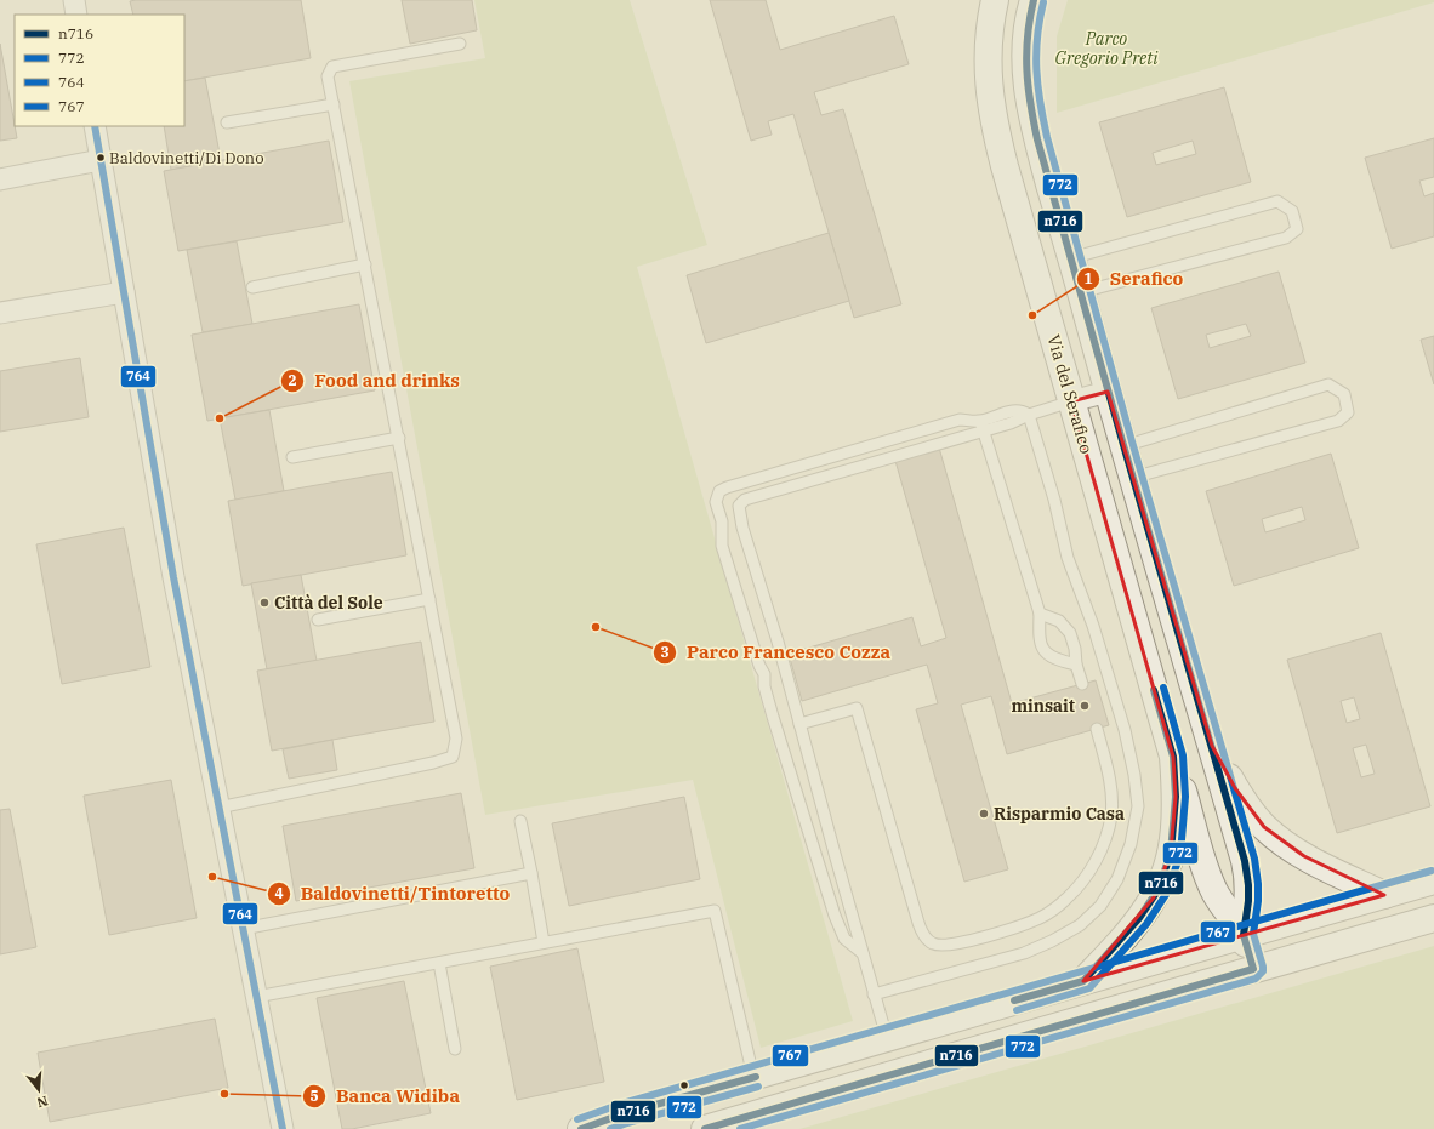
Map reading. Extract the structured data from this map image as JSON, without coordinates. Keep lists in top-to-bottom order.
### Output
{
  "streets": {
    "street": ["Via del Serafico"]
  },
  "parks": ["Parco Gregorio Preti"],
  "places": [
    "Baldovinetti/Di Dono",
    "Serafico",
    "Food and drinks",
    "Città del Sole",
    "Parco Francesco Cozza",
    "minsait",
    "Risparmio Casa",
    "Baldovinetti/Tintoretto",
    "Banca Widiba"
  ],
  "lines": [
    "transit line n716",
    "transit line 772",
    "transit line 764",
    "transit line 767"
  ],
  "legend": [
    "n716",
    "772",
    "764",
    "767"
  ],
  "north": "bottom"
}
